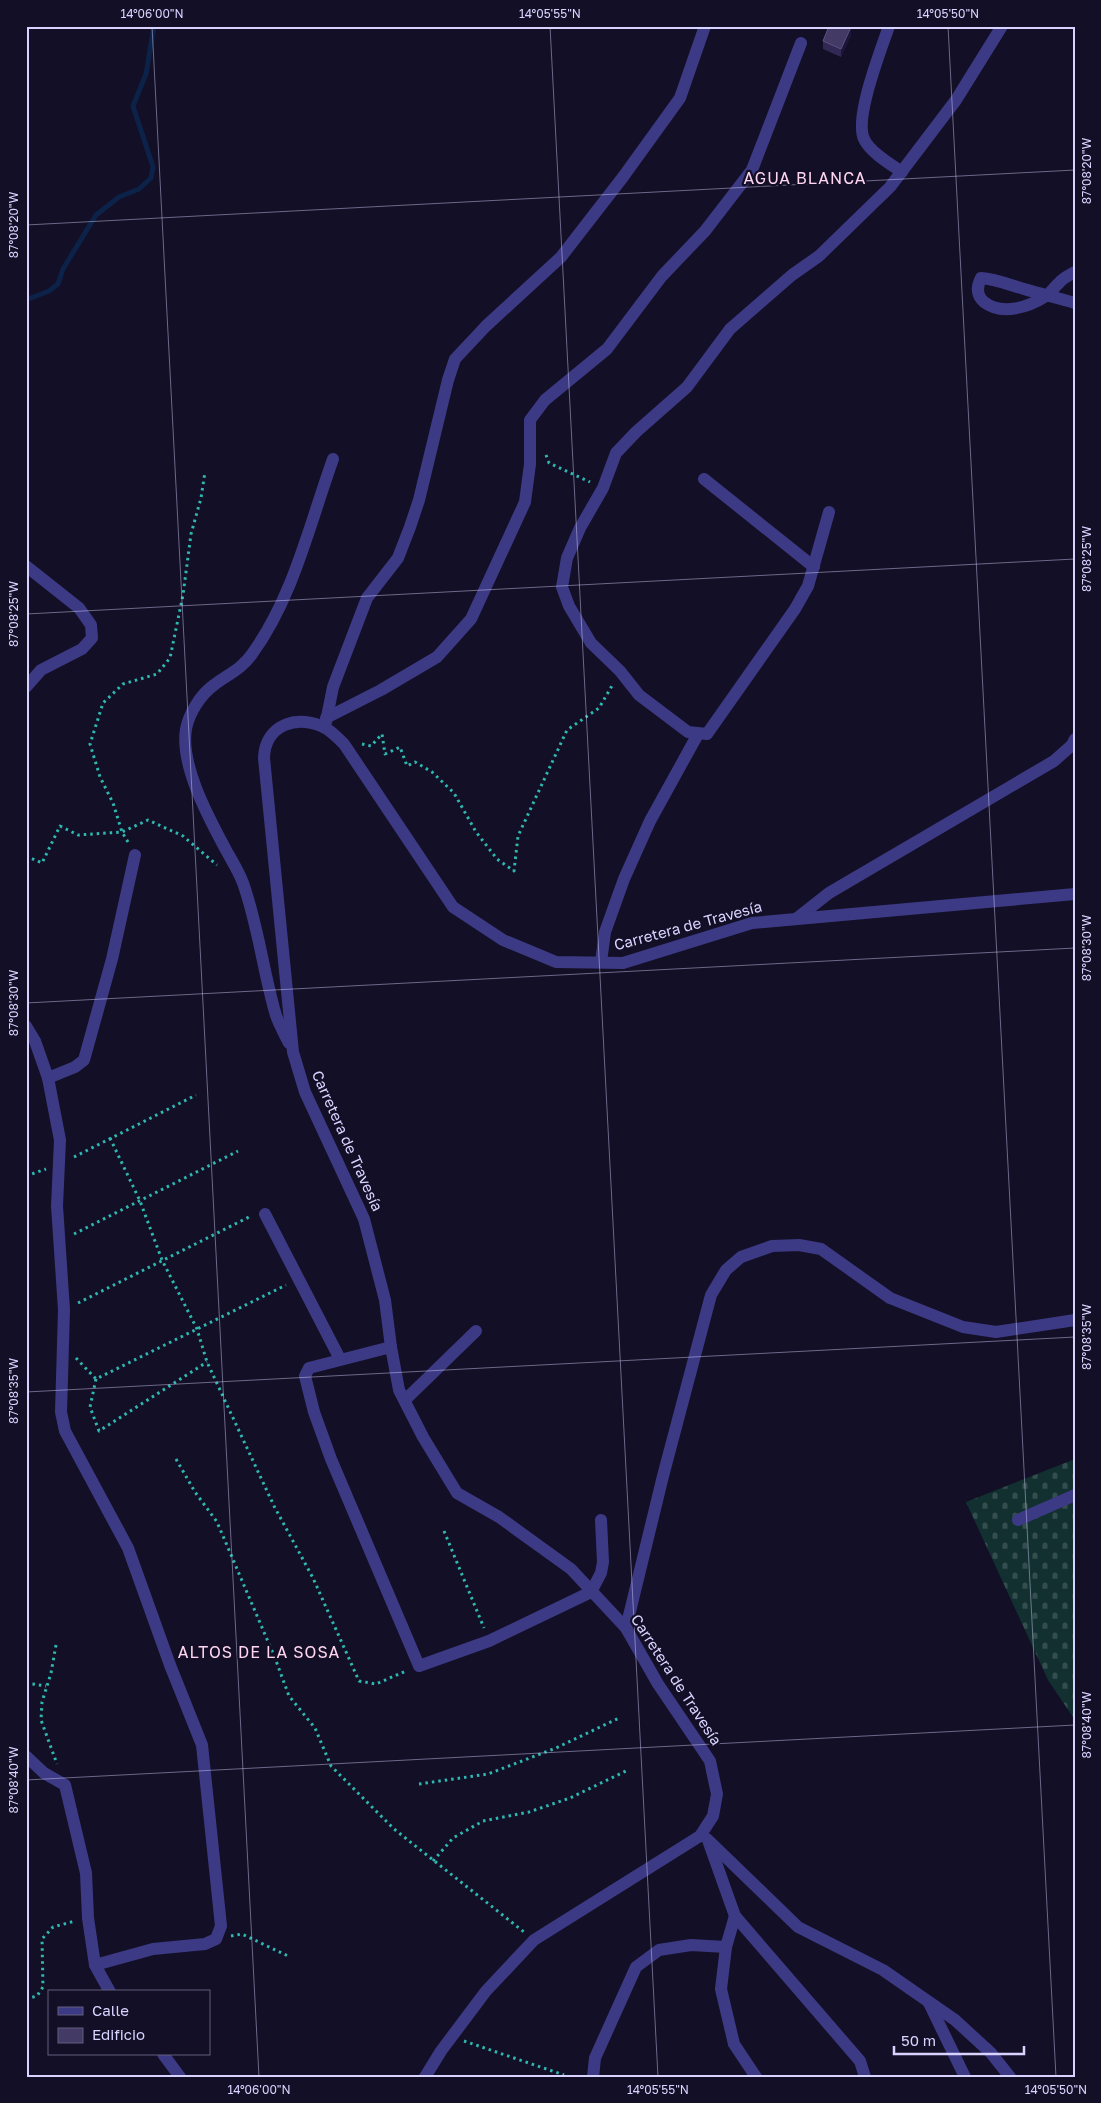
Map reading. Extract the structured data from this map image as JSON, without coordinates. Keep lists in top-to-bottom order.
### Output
{
  "streets": {
    "street": ["Carretera de Travesía"]
  },
  "districts": ["AGUA BLANCA", "ALTOS DE LA SOSA"],
  "legend": ["Calle", "Edificio"],
  "scale_bar": "50 m",
  "coordinates": [
    "14°06'00\"N",
    "14°05'55\"N",
    "14°05'50\"N",
    "87°08'20\"W",
    "87°08'25\"W",
    "87°08'30\"W",
    "87°08'35\"W",
    "87°08'40\"W"
  ]
}
